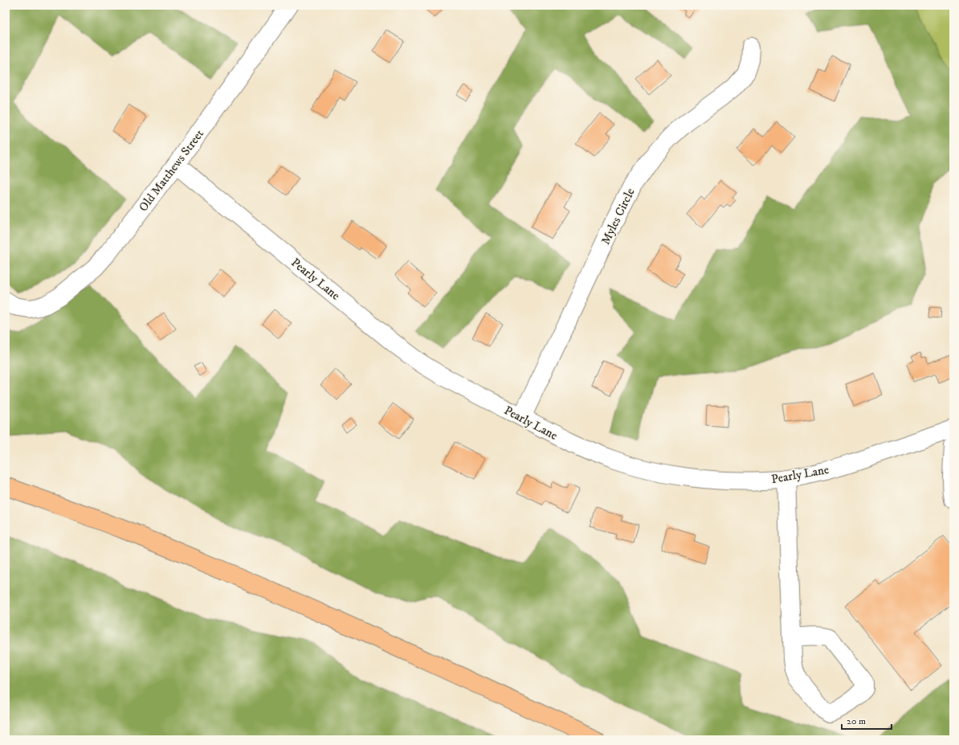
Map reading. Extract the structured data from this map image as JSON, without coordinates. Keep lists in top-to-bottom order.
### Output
{
  "streets": {
    "street": ["Old Matthews Street", "Myles Circle", "Pearly Lane"]
  },
  "crossings": [
    ["Old Matthews Street", "Pearly Lane"],
    ["Myles Circle", "Pearly Lane"]
  ],
  "scale_bar": "20 m"
}
